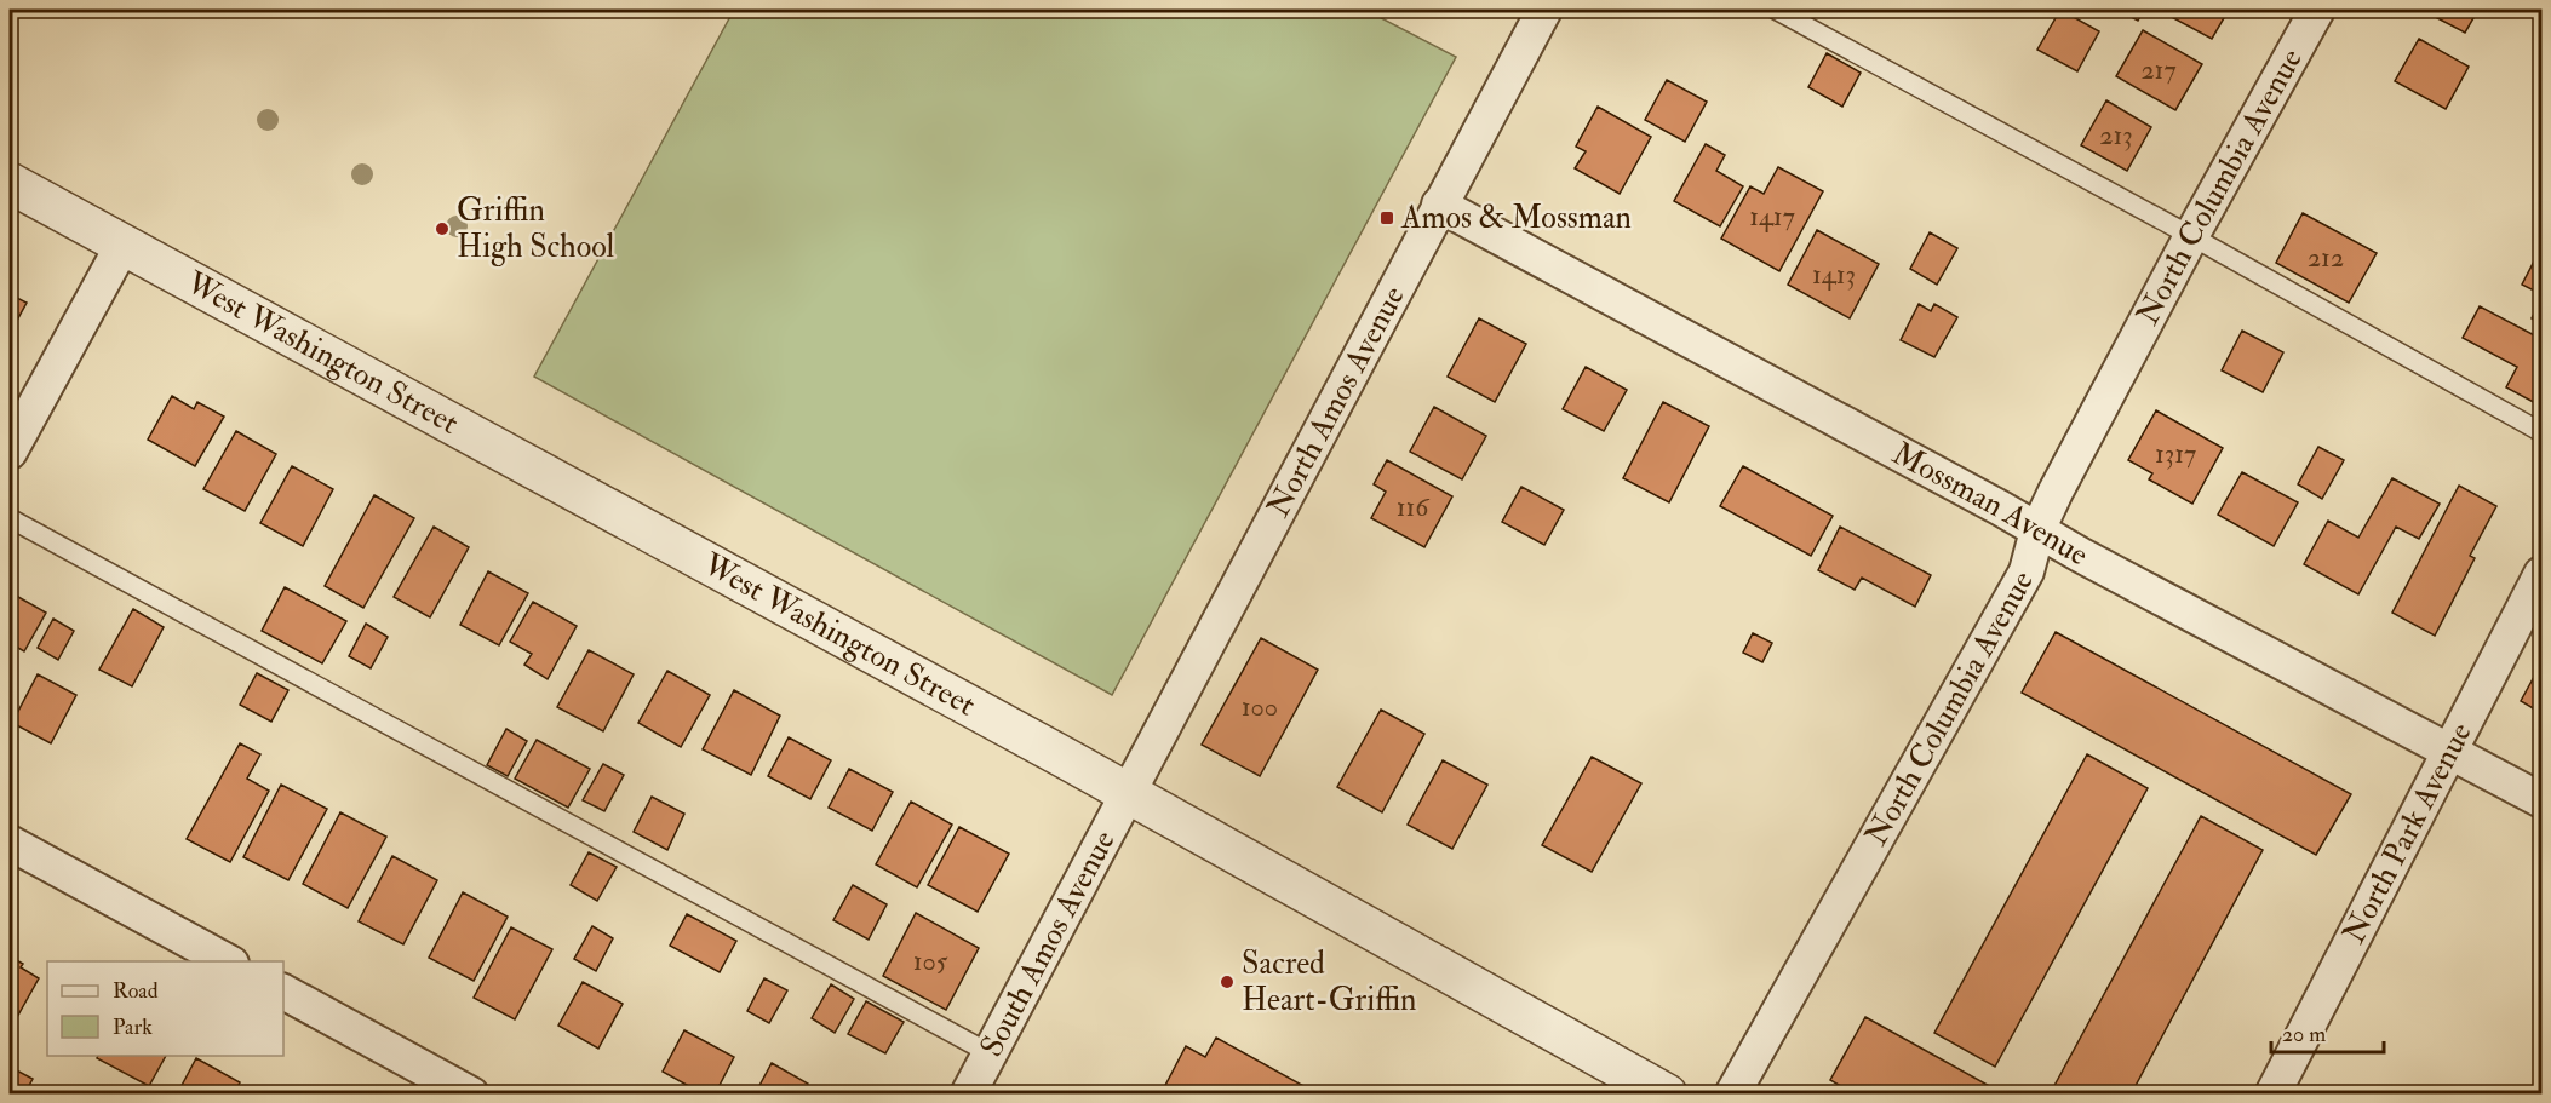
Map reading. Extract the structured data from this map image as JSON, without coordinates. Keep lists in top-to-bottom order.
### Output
{
  "streets": {
    "street": [
      "North Columbia Avenue",
      "West Washington Street",
      "North Amos Avenue",
      "Mossman Avenue",
      "North Park Avenue",
      "South Amos Avenue"
    ]
  },
  "crossings": [
    ["North Columbia Avenue", "Mossman Avenue"],
    ["West Washington Street", "North Amos Avenue"],
    ["West Washington Street", "South Amos Avenue"],
    ["North Amos Avenue", "Mossman Avenue"],
    ["North Amos Avenue", "South Amos Avenue"],
    ["Mossman Avenue", "North Park Avenue"]
  ],
  "places": {
    "transit": ["Amos & Mossman"],
    "other": ["Griffin High School", "Sacred Heart-Griffin"]
  },
  "house_numbers": [
    "217",
    "213",
    "1417",
    "212",
    "1413",
    "1317",
    "116",
    "100",
    "105"
  ],
  "legend": ["Road", "Park"],
  "scale_bar": "20 m"
}
